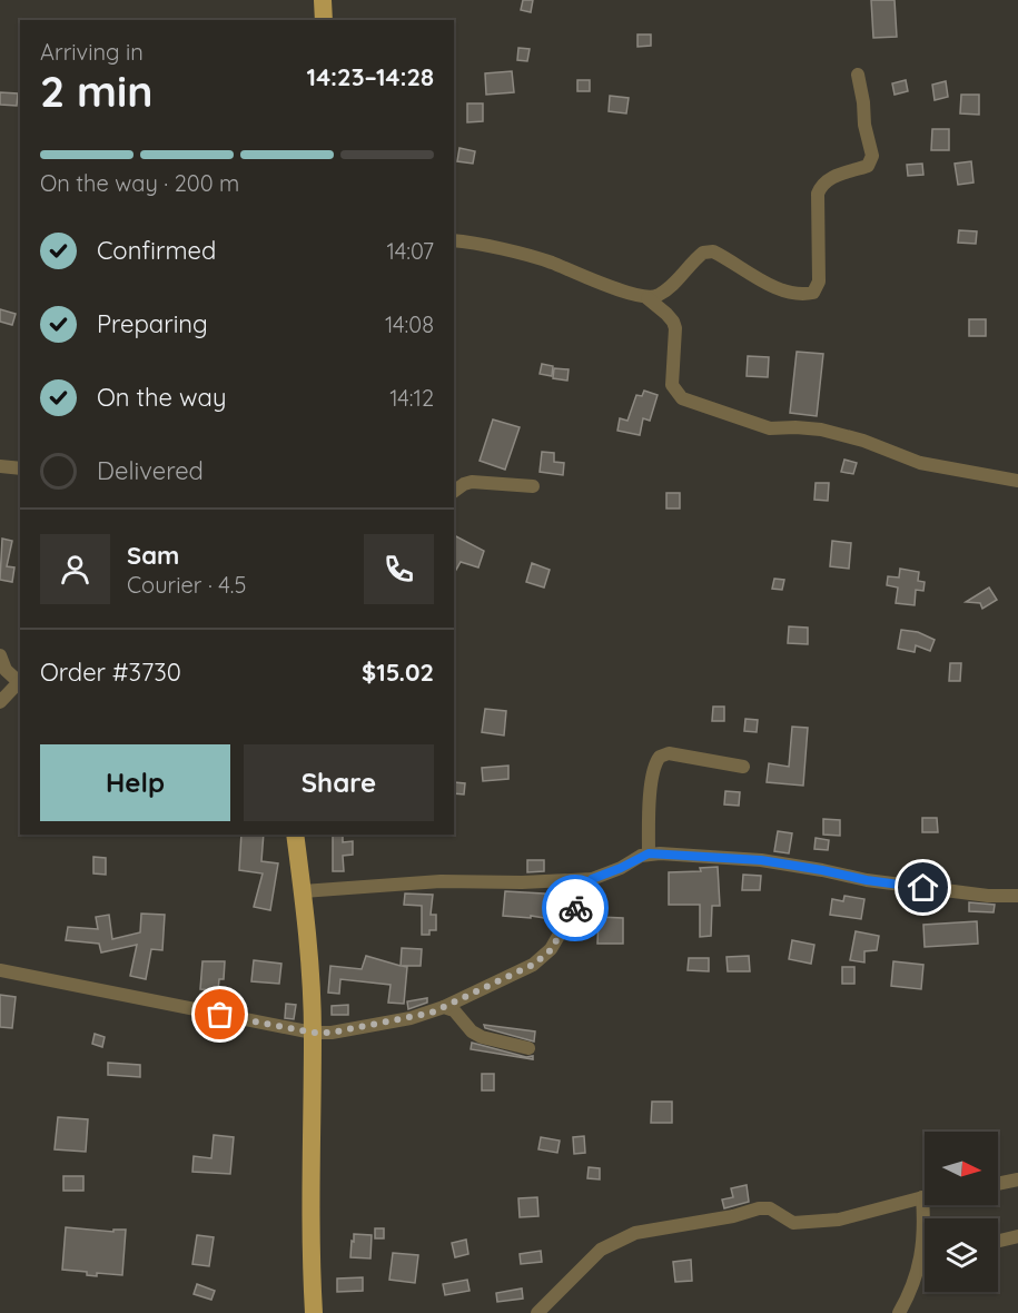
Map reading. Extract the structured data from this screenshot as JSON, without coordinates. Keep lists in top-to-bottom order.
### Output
{
  "north": "right",
  "page": {
    "heading": ["2 min", "Arriving in", "14:23–14:28"],
    "panel": [
      "Sam",
      "Courier · 4.5",
      "Order #3730",
      "$15.02"
    ],
    "bar": "On the way · 200 m",
    "list": [
      ["Confirmed", "14:07"],
      ["Preparing", "14:08"],
      ["On the way", "14:12"],
      "Delivered"
    ],
    "buttons": ["Help", "Share"]
  }
}
